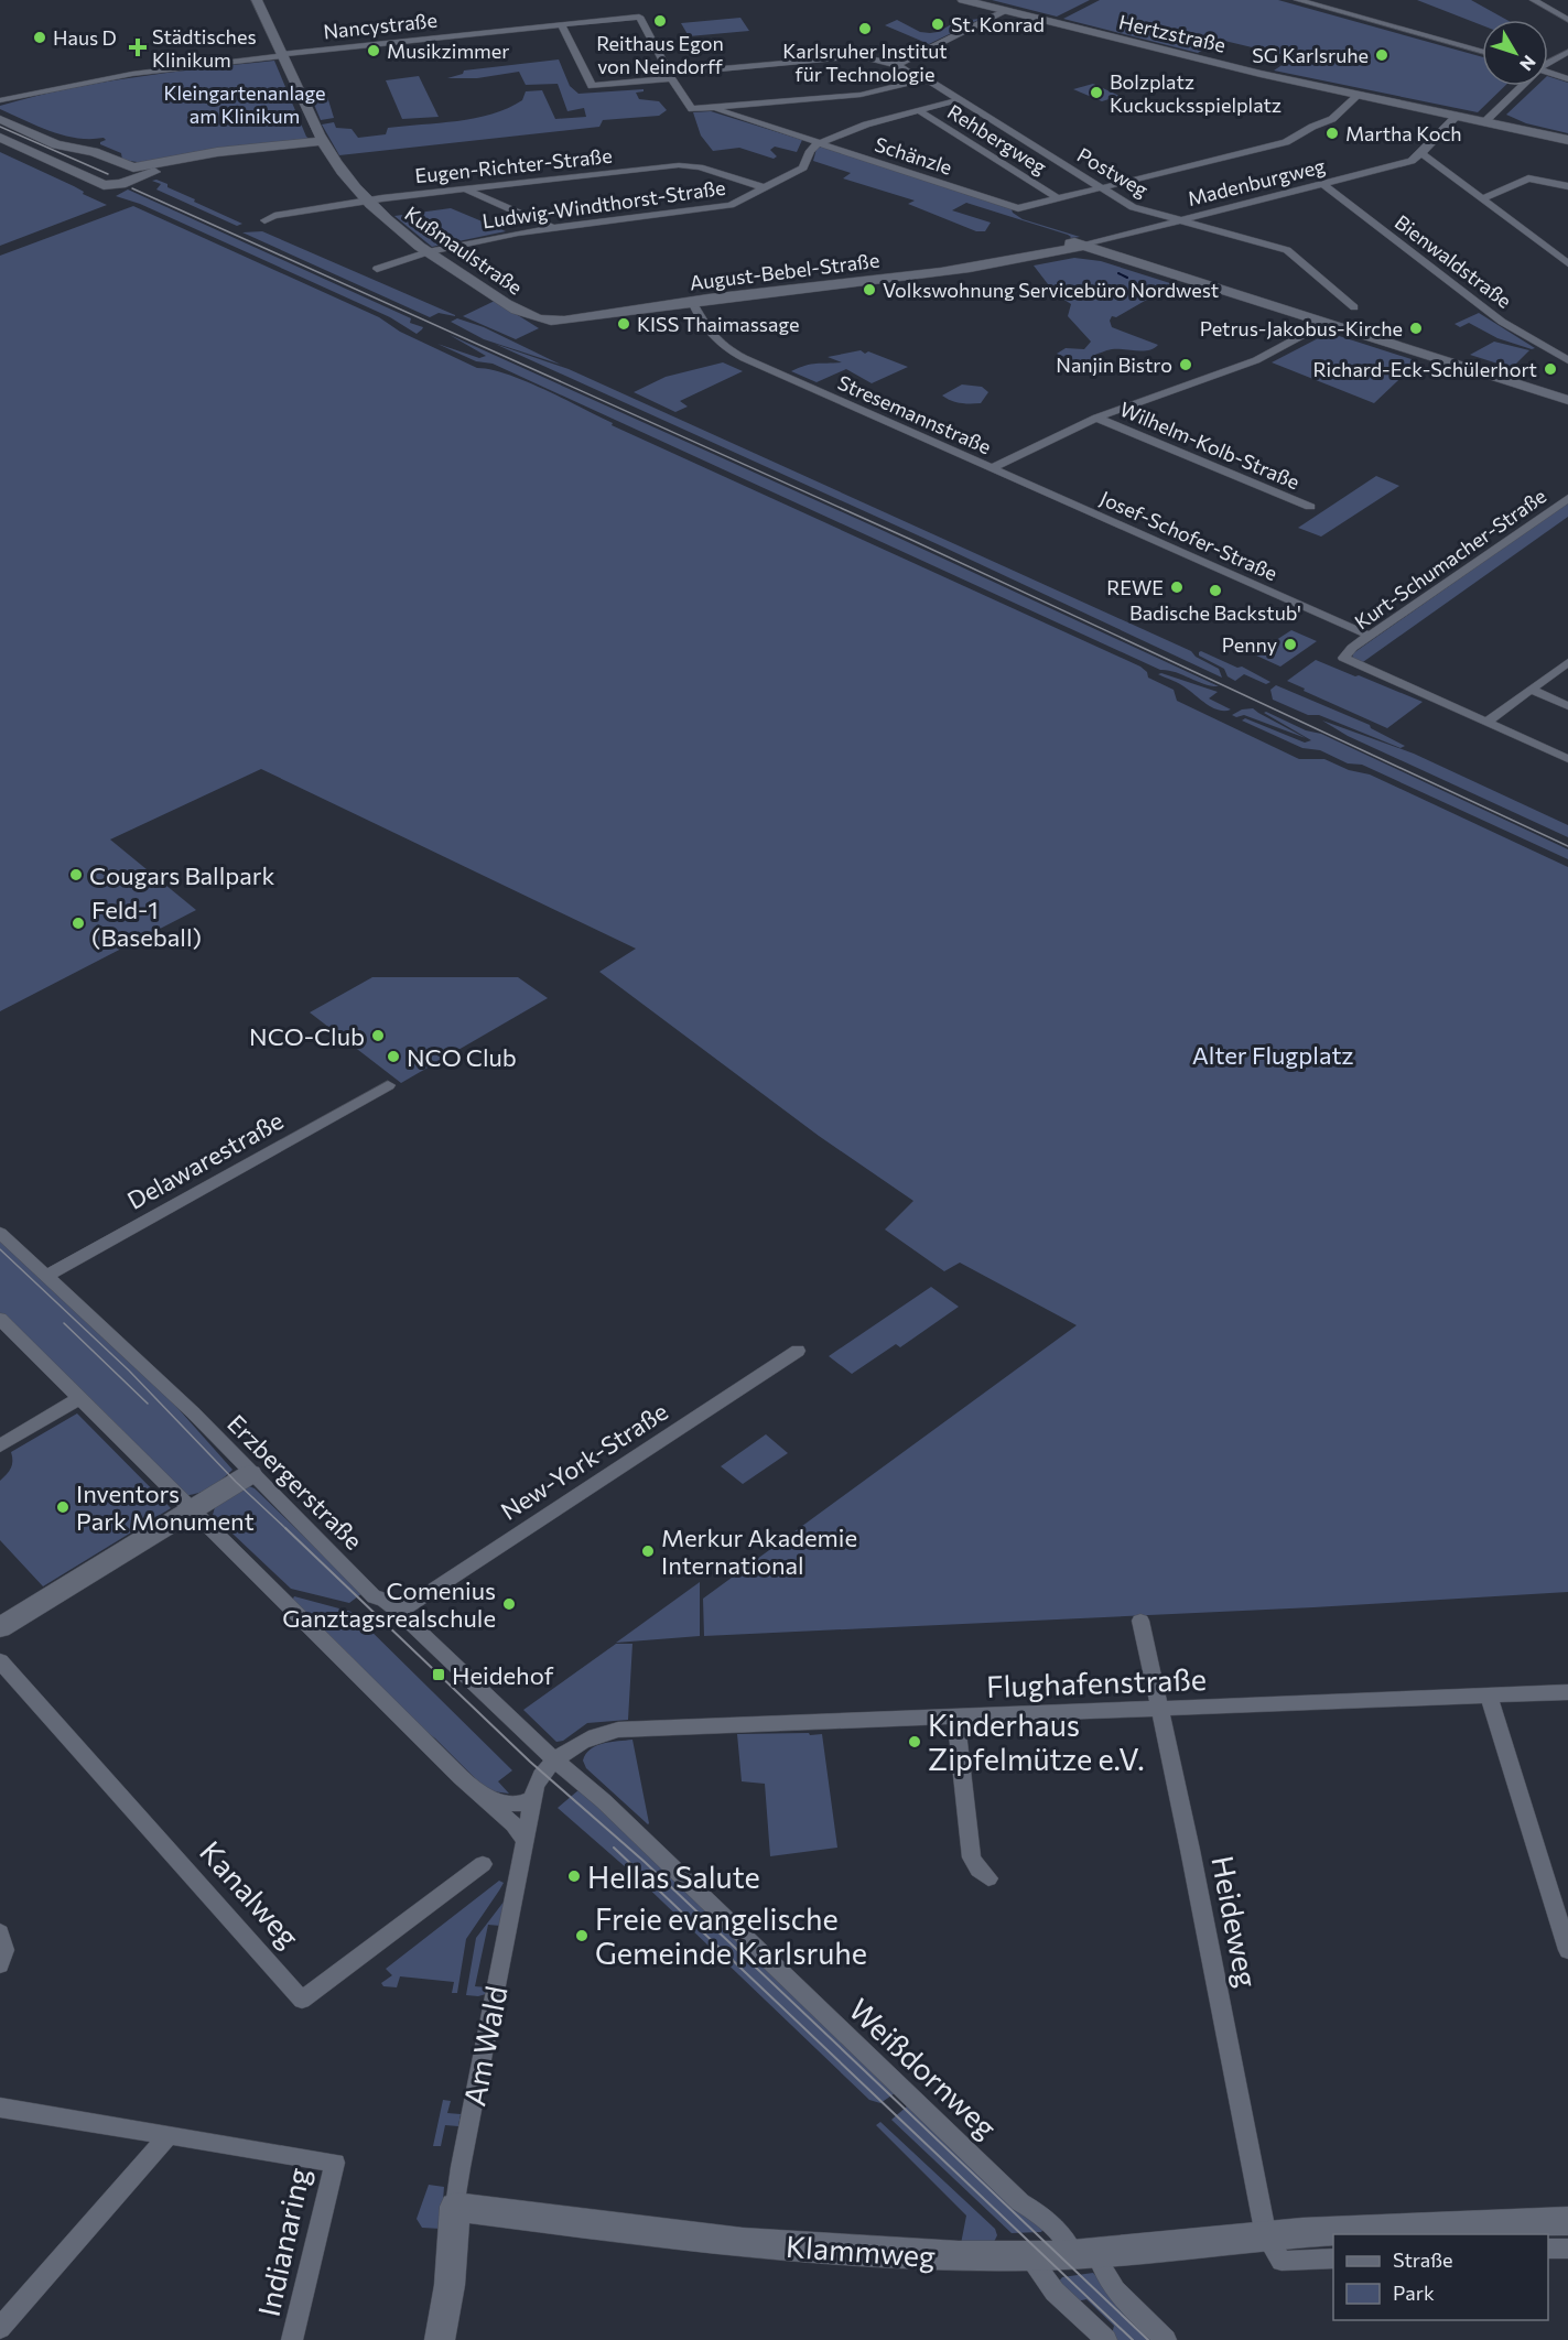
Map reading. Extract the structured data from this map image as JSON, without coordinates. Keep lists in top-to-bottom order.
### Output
{
  "streets": {
    "street": [
      "Nancystraße",
      "Hertzstraße",
      "Rehbergweg",
      "Schänzle",
      "Eugen-Richter-Straße",
      "Postweg",
      "Madenburgweg",
      "Ludwig-Windthorst-Straße",
      "Kußmaulstraße",
      "Bienwaldstraße",
      "August-Bebel-Straße",
      "Stresemannstraße",
      "Wilhelm-Kolb-Straße",
      "Josef-Schofer-Straße",
      "Kurt-Schumacher-Straße",
      "Delawarestraße",
      "New-York-Straße",
      "Erzbergerstraße",
      "Flughafenstraße",
      "Kanalweg",
      "Heideweg",
      "Am Wald",
      "Weißdornweg",
      "Indianaring",
      "Klammweg"
    ]
  },
  "crossings": [
    ["Nancystraße", "Schänzle"],
    ["Nancystraße", "Kußmaulstraße"],
    ["Hertzstraße", "Schänzle"],
    ["Hertzstraße", "Madenburgweg"],
    ["Rehbergweg", "Schänzle"],
    ["Schänzle", "Postweg"],
    ["Schänzle", "Ludwig-Windthorst-Straße"],
    ["Eugen-Richter-Straße", "Ludwig-Windthorst-Straße"],
    ["Eugen-Richter-Straße", "Kußmaulstraße"],
    ["Postweg", "Madenburgweg"],
    ["Madenburgweg", "Bienwaldstraße"],
    ["Madenburgweg", "August-Bebel-Straße"],
    ["Ludwig-Windthorst-Straße", "Kußmaulstraße"],
    ["Kußmaulstraße", "August-Bebel-Straße"],
    ["August-Bebel-Straße", "Stresemannstraße"],
    ["Stresemannstraße", "Wilhelm-Kolb-Straße"],
    ["Stresemannstraße", "Josef-Schofer-Straße"],
    ["Josef-Schofer-Straße", "Kurt-Schumacher-Straße"],
    ["Delawarestraße", "Erzbergerstraße"],
    ["New-York-Straße", "Erzbergerstraße"],
    ["Erzbergerstraße", "Flughafenstraße"],
    ["Erzbergerstraße", "Am Wald"],
    ["Erzbergerstraße", "Weißdornweg"],
    ["Flughafenstraße", "Heideweg"],
    ["Flughafenstraße", "Am Wald"],
    ["Flughafenstraße", "Weißdornweg"],
    ["Heideweg", "Klammweg"],
    ["Am Wald", "Weißdornweg"],
    ["Am Wald", "Klammweg"],
    ["Weißdornweg", "Klammweg"]
  ],
  "parks": ["Kleingartenanlage am Klinikum", "Alter Flugplatz"],
  "places": {
    "other": [
      "Reithaus Egon von Neindorff",
      "St. Konrad",
      "Karlsruher Institut für Technologie",
      "Haus D",
      "Musikzimmer",
      "SG Karlsruhe",
      "Bolzplatz Kuckucksspielplatz",
      "Martha Koch",
      "Volkswohnung Servicebüro Nordwest",
      "KISS Thaimassage",
      "Petrus-Jakobus-Kirche",
      "Nanjin Bistro",
      "Richard-Eck-Schülerhort",
      "REWE",
      "Badische Backstub'",
      "Penny",
      "Cougars Ballpark",
      "Feld-1 (Baseball)",
      "NCO-Club",
      "NCO Club",
      "Inventors Park Monument",
      "Merkur Akademie International",
      "Comenius Ganztagsrealschule",
      "Kinderhaus Zipfelmütze e.V.",
      "Hellas Salute",
      "Freie evangelische Gemeinde Karlsruhe"
    ],
    "health": ["Städtisches Klinikum"],
    "transit": ["Heidehof"]
  },
  "legend": ["Straße", "Park"],
  "north": "bottom right"
}
